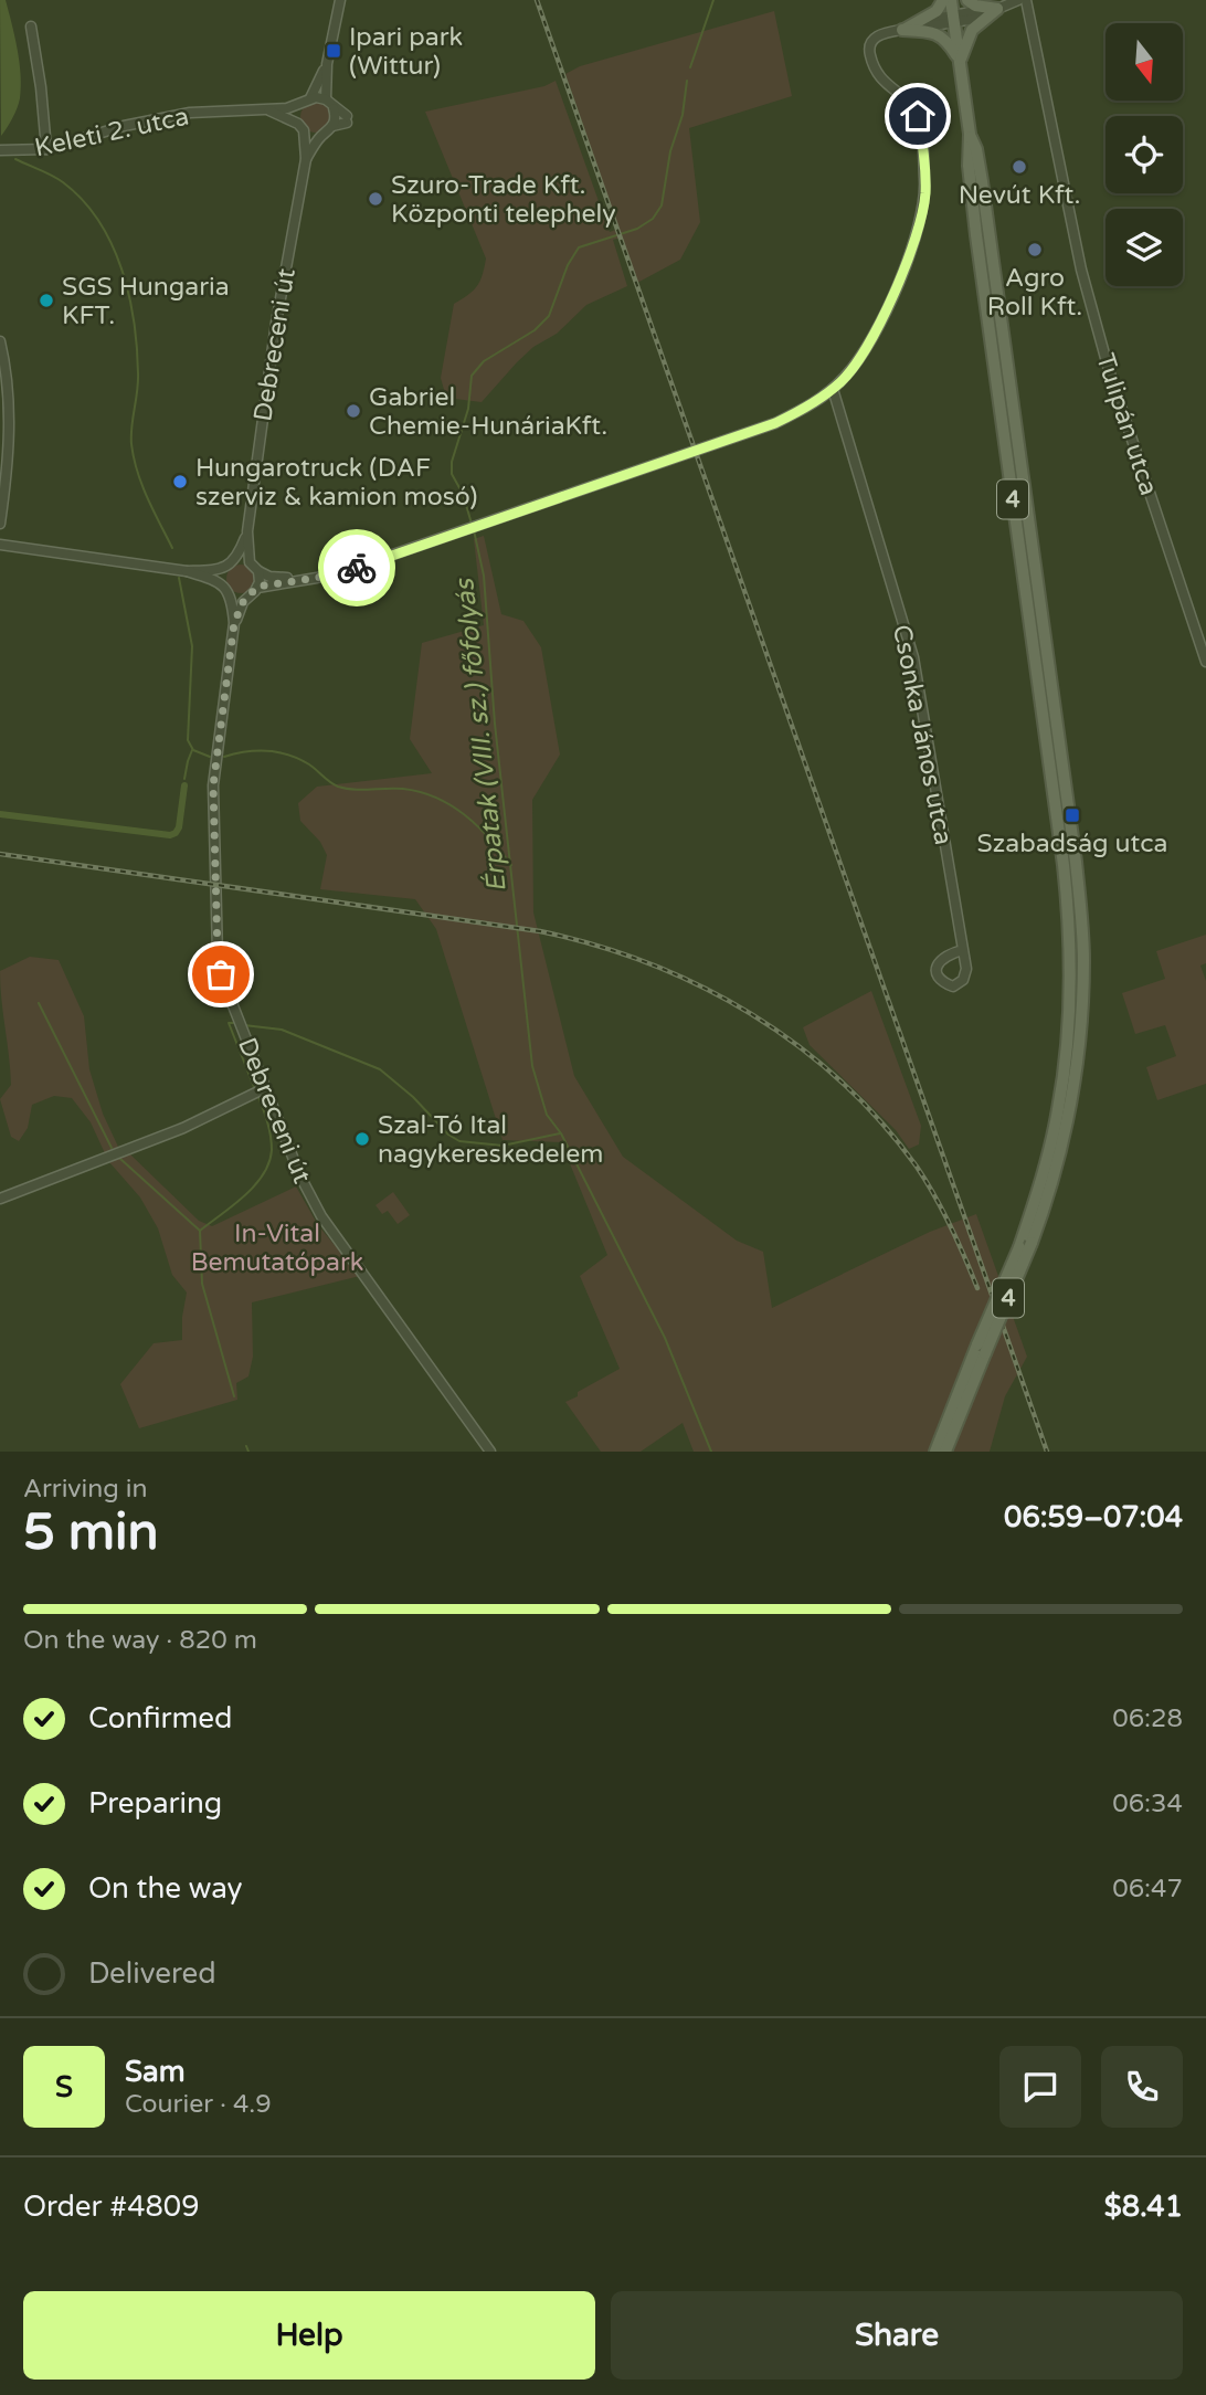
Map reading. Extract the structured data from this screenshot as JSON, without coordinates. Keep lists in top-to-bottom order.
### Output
{
  "streets": {
    "main road": ["4"],
    "street": [
      "Keleti 2. utca",
      "Debreceni út",
      "Tulipán utca",
      "Csonka János utca"
    ]
  },
  "water": ["Érpatak (VIII. sz.) főfolyás"],
  "parks": ["In-Vital Bemutatópark"],
  "places": {
    "transit": ["Ipari park (Wittur)", "Szabadság utca"],
    "other": [
      "Nevút Kft.",
      "Szuro-Trade Kft. Központi telephely",
      "Agro Roll Kft.",
      "SGS Hungaria KFT.",
      "Gabriel Chemie-HunáriaKft.",
      "Hungarotruck (DAF szerviz & kamion mosó)",
      "Szal-Tó Ital nagykereskedelem"
    ]
  },
  "north": "bottom",
  "page": {
    "heading": ["5 min", "Arriving in", "06:59–07:04"],
    "panel": [
      "Sam",
      "Courier · 4.9",
      "Order #4809",
      "$8.41"
    ],
    "bar": "On the way · 820 m",
    "list": [
      ["Confirmed", "06:28"],
      ["Preparing", "06:34"],
      ["On the way", "06:47"],
      "Delivered"
    ],
    "round": "S",
    "buttons": ["Help", "Share"]
  }
}
